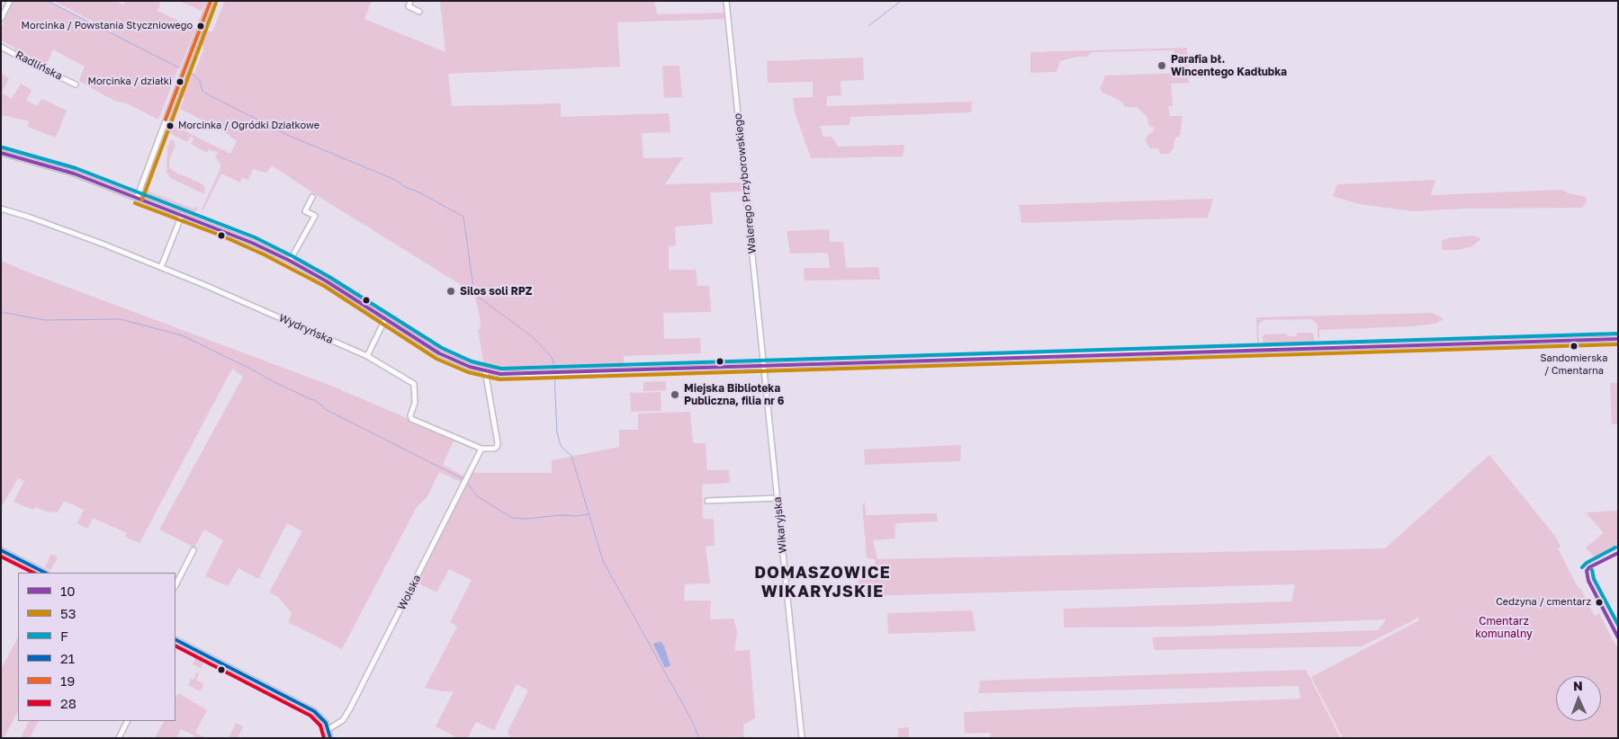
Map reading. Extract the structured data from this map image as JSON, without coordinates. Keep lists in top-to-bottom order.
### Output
{
  "streets": {
    "street": [
      "Radlińska",
      "Walerego Przyborowskiego",
      "Wydryńska",
      "Wikaryjska",
      "Wolska"
    ]
  },
  "crossings": [
    ["Walerego Przyborowskiego", "Wikaryjska"],
    ["Wydryńska", "Wolska"]
  ],
  "districts": ["DOMASZOWICE WIKARYJSKIE"],
  "parks": ["Cmentarz komunalny"],
  "places": [
    "Morcinka / Powstania Styczniowego",
    "Parafia bł. Wincentego Kadłubka",
    "Morcinka / działki",
    "Morcinka / Ogródki Działkowe",
    "Silos soli RPZ",
    "Sandomierska / Cmentarna",
    "Miejska Biblioteka Publiczna, filia nr 6",
    "Cedzyna / cmentarz"
  ],
  "lines": [
    "transit line 19",
    "transit line 53",
    "transit line F",
    "transit line 10",
    "transit line 21",
    "transit line 28"
  ],
  "legend": [
    "10",
    "53",
    "F",
    "21",
    "19",
    "28"
  ],
  "north": "top"
}
